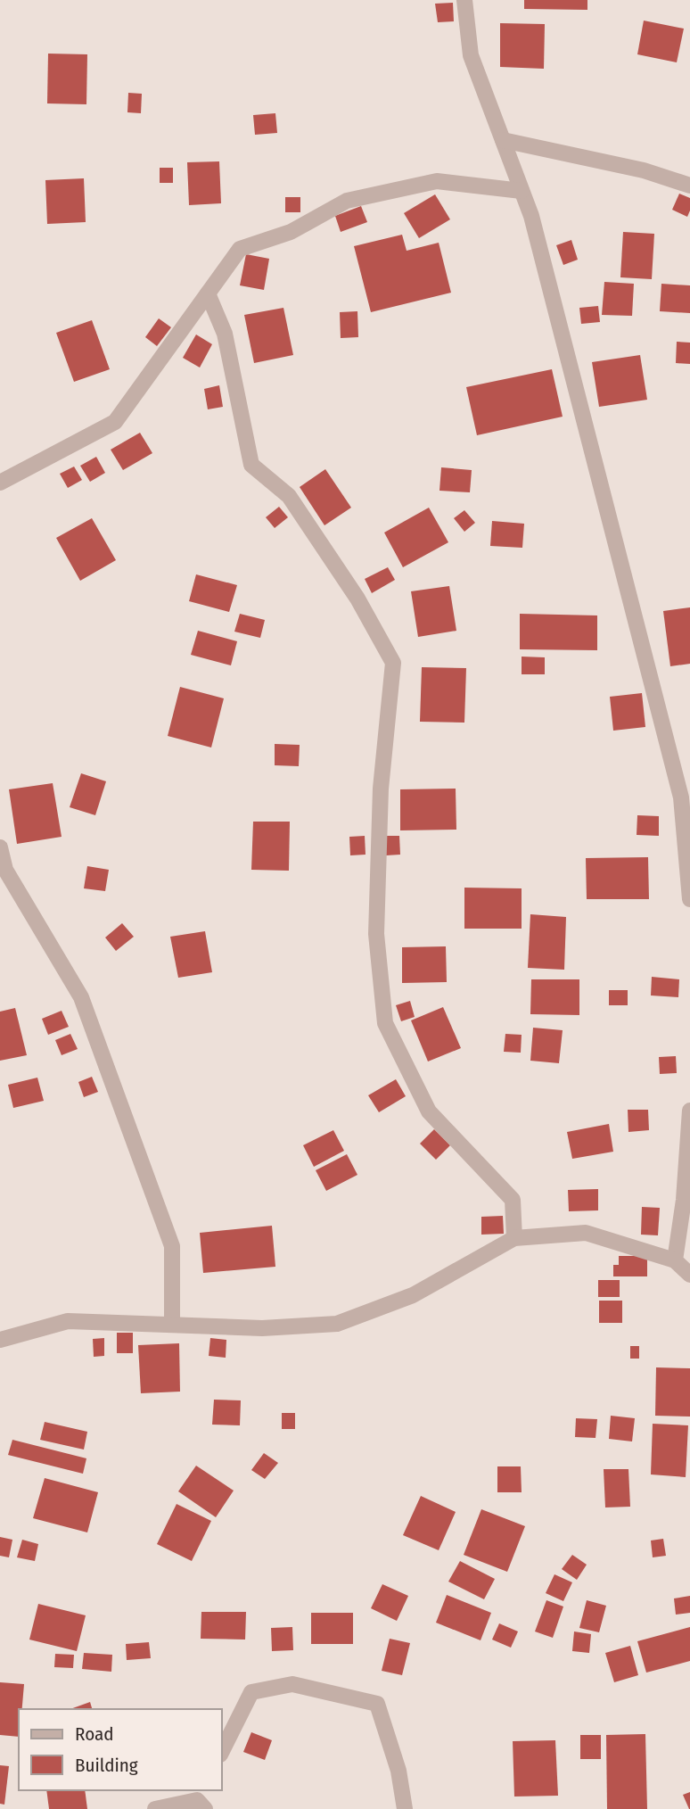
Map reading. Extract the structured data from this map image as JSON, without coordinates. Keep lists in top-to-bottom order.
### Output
{
  "legend": ["Road", "Building"]
}
